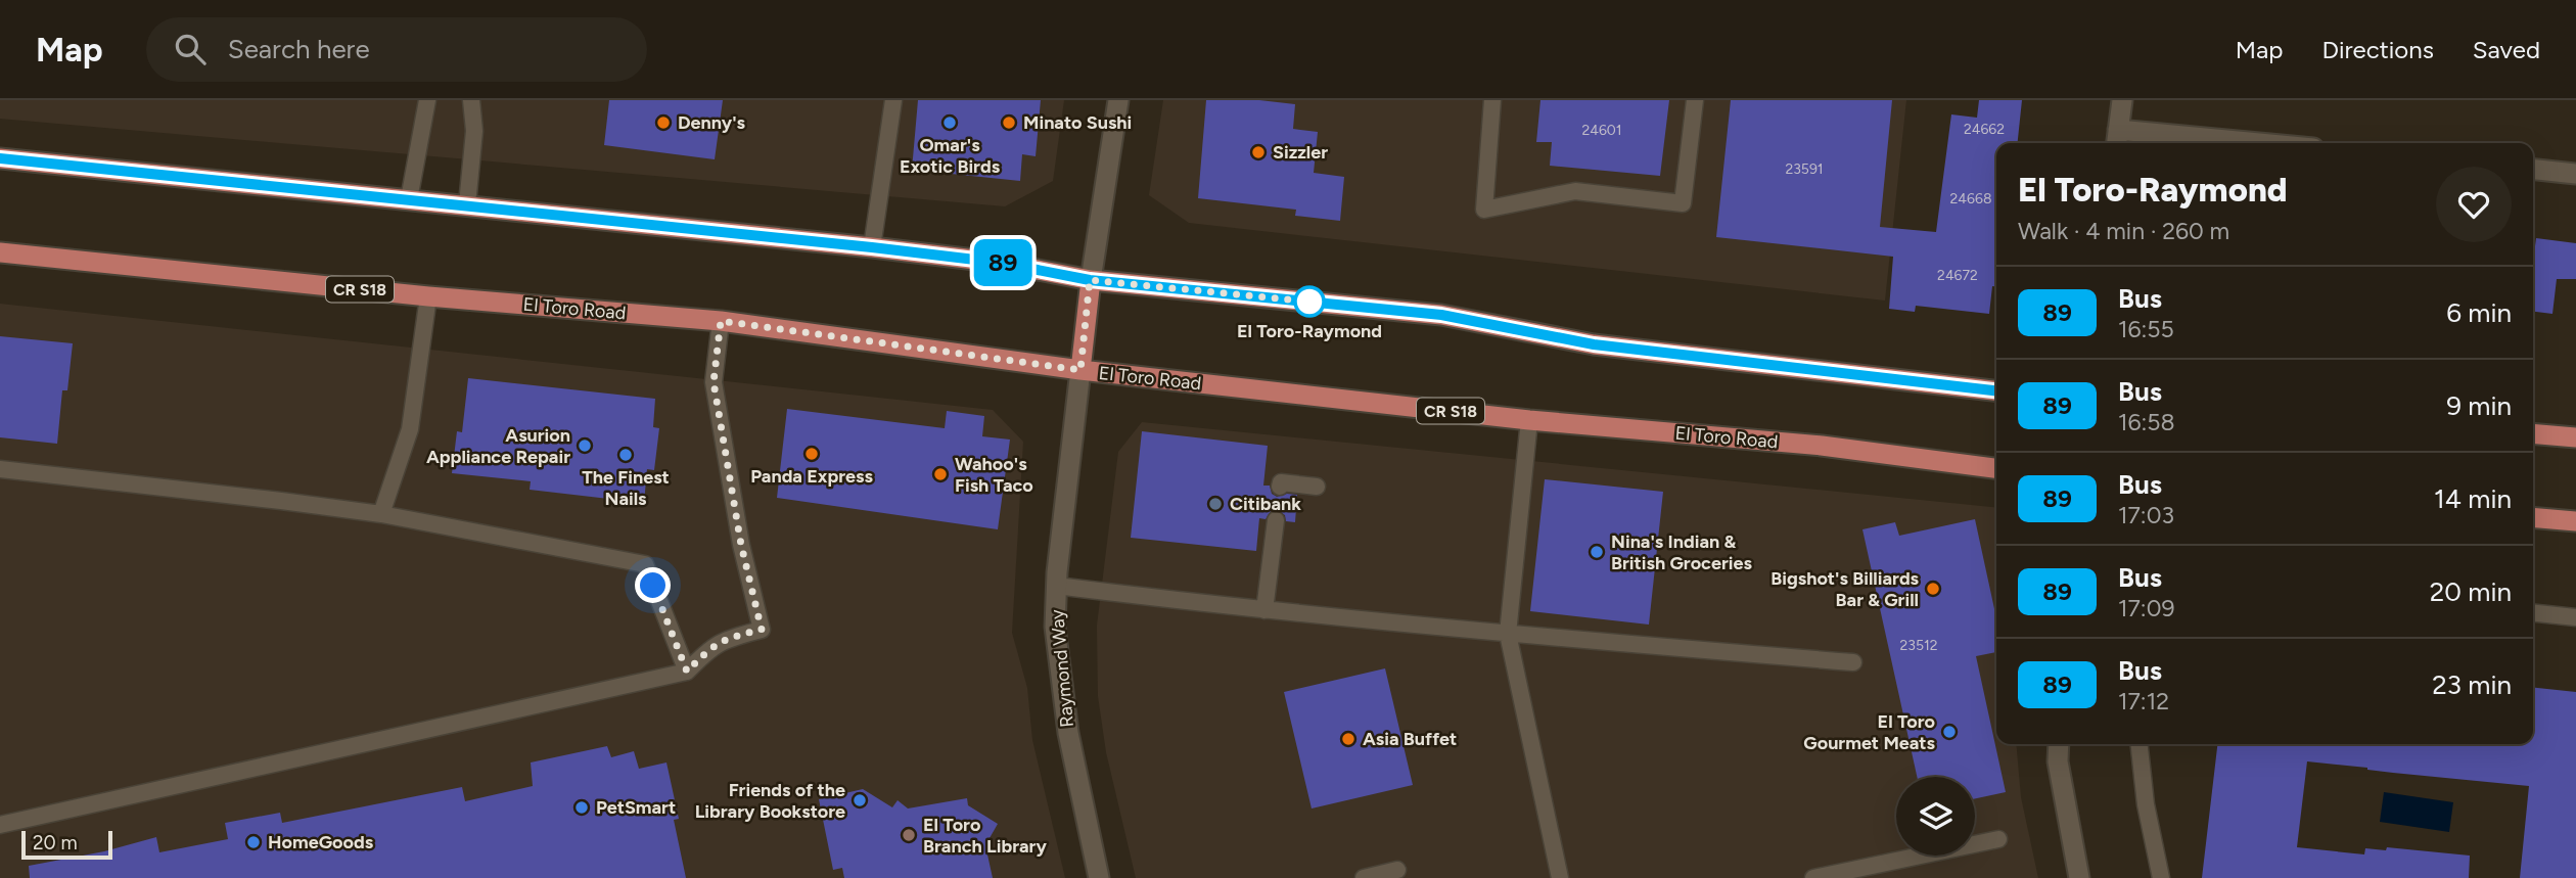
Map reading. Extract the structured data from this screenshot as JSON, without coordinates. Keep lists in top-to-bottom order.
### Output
{
  "streets": {
    "main road": ["CR S18", "El Toro Road"],
    "street": ["Raymond Way"]
  },
  "crossings": [
    ["El Toro Road", "Raymond Way"]
  ],
  "places": [
    "Denny's",
    "Omar's Exotic Birds",
    "Minato Sushi",
    "Sizzler",
    "El Toro-Raymond",
    "Asurion Appliance Repair",
    "Panda Express",
    "The Finest Nails",
    "Wahoo's Fish Taco",
    "Citibank",
    "Nina's Indian & British Groceries",
    "Bigshot's Billiards Bar & Grill",
    "El Toro Gourmet Meats",
    "Asia Buffet",
    "Friends of the Library Bookstore",
    "PetSmart",
    "El Toro Branch Library",
    "HomeGoods"
  ],
  "lines": ["bus line 89"],
  "house_numbers": [
    "24662",
    "24601",
    "23591",
    "24668",
    "24672",
    "23512"
  ],
  "scale_bar": "20 m",
  "page": {
    "header": "Map",
    "search": "Search here",
    "nav": ["Map", "Directions", "Saved"],
    "on_map": "89",
    "heading": ["El Toro-Raymond", "Walk · 4 min · 260 m"],
    "list": [
      {
        "mark": "89",
        "name": "Bus",
        "note": "16:55",
        "value": "6 min"
      },
      {
        "mark": "89",
        "name": "Bus",
        "note": "16:58",
        "value": "9 min"
      },
      {
        "mark": "89",
        "name": "Bus",
        "note": "17:03",
        "value": "14 min"
      },
      {
        "mark": "89",
        "name": "Bus",
        "note": "17:09",
        "value": "20 min"
      },
      {
        "mark": "89",
        "name": "Bus",
        "note": "17:12",
        "value": "23 min"
      }
    ],
    "scale": "20 m"
  }
}
